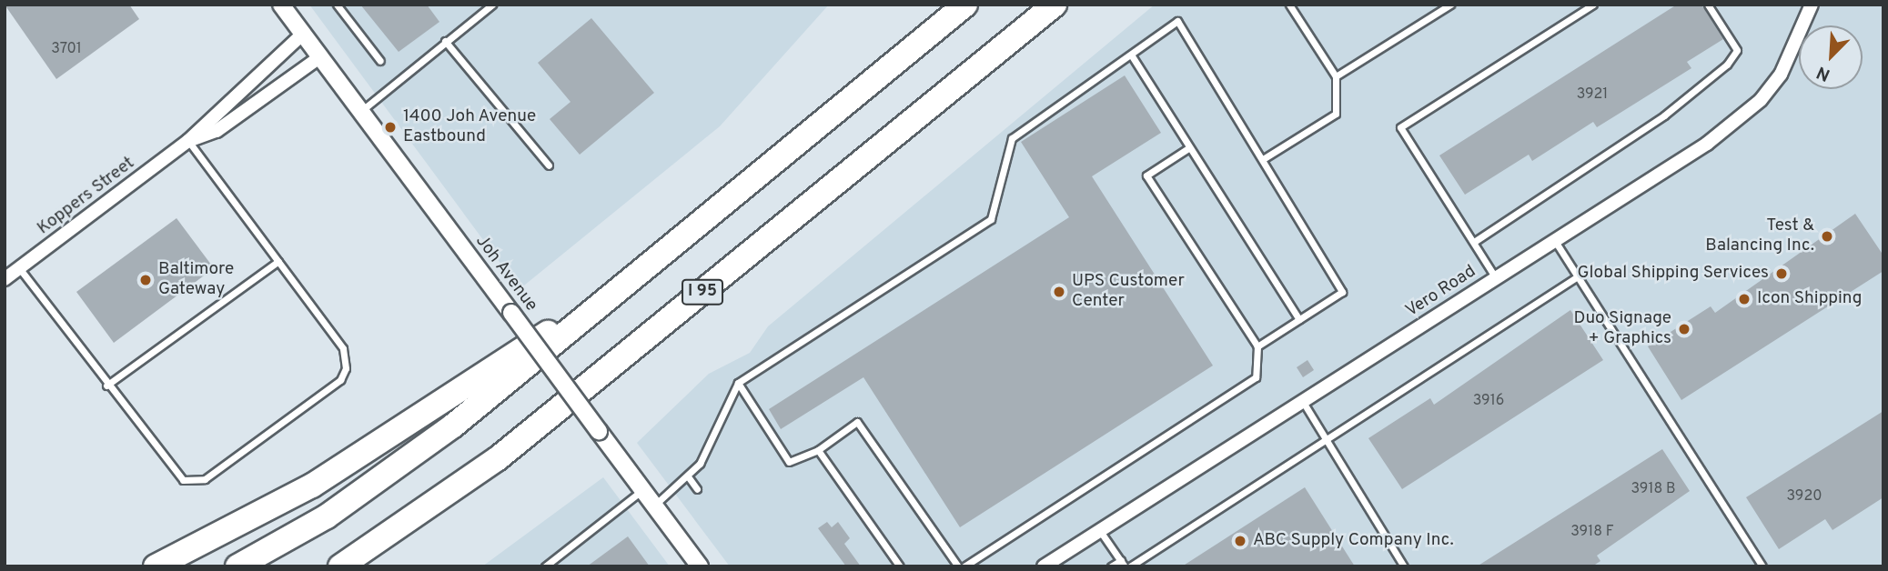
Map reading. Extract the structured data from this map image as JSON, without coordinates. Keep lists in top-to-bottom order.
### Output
{
  "streets": {
    "highway": ["I 95"],
    "street": ["Koppers Street", "Joh Avenue", "Vero Road"]
  },
  "crossings": [
    ["Koppers Street", "Joh Avenue"]
  ],
  "places": [
    "1400 Joh Avenue Eastbound",
    "Test & Balancing Inc.",
    "Global Shipping Services",
    "Baltimore Gateway",
    "UPS Customer Center",
    "Icon Shipping",
    "Duo Signage + Graphics",
    "ABC Supply Company Inc."
  ],
  "house_numbers": [
    "3701",
    "3921",
    "3916",
    "3918 B",
    "3920",
    "3918 F"
  ],
  "north": "bottom left"
}
